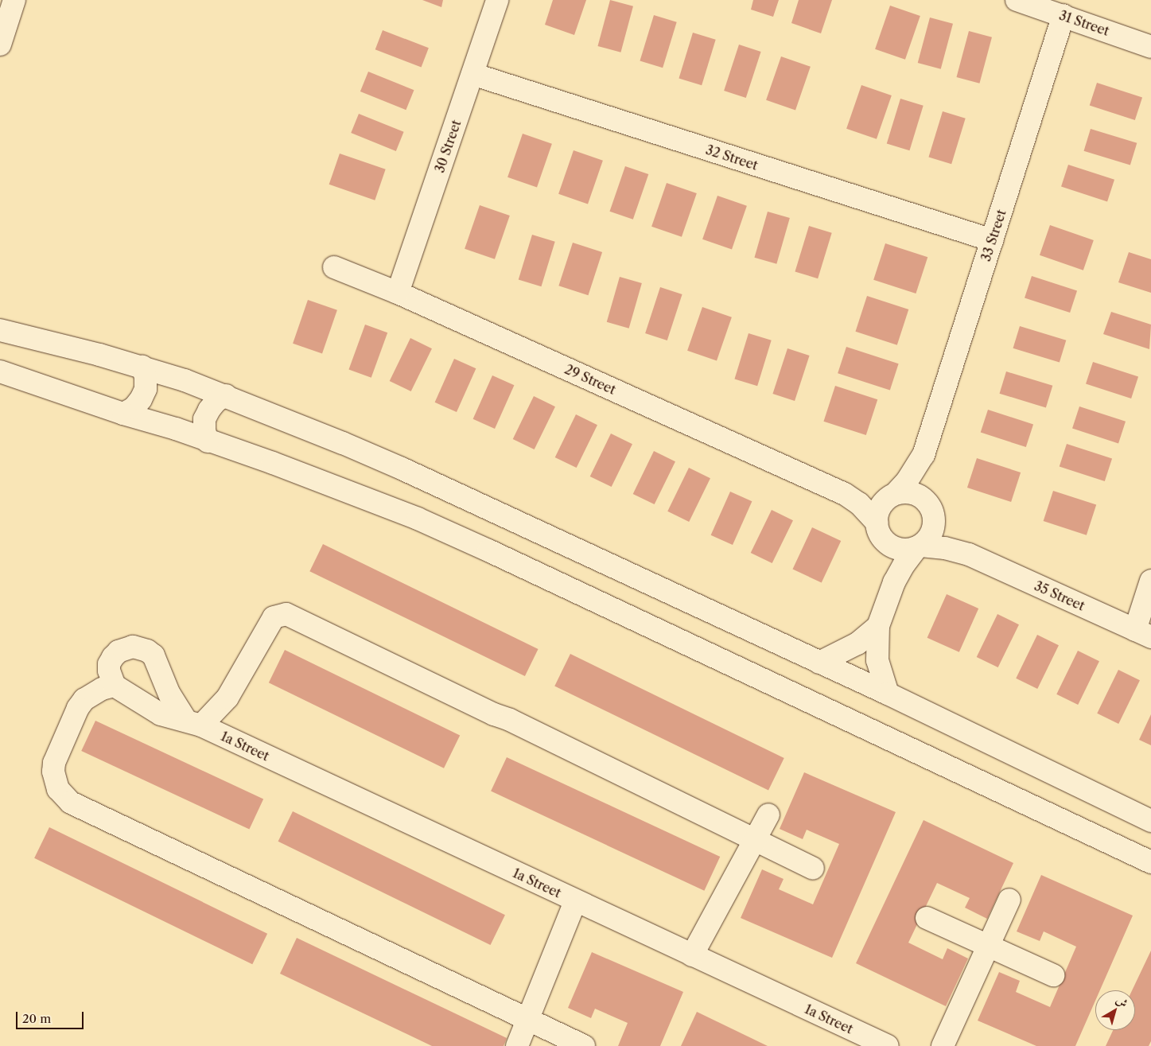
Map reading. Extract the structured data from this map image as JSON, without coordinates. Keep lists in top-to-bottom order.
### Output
{
  "streets": {
    "street": [
      "31 Street",
      "30 Street",
      "32 Street",
      "33 Street",
      "29 Street",
      "35 Street",
      "1a Street"
    ]
  },
  "crossings": [
    ["31 Street", "33 Street"],
    ["30 Street", "32 Street"],
    ["30 Street", "29 Street"],
    ["32 Street", "33 Street"],
    ["33 Street", "29 Street"]
  ],
  "scale_bar": "20 m",
  "north": "top right"
}
